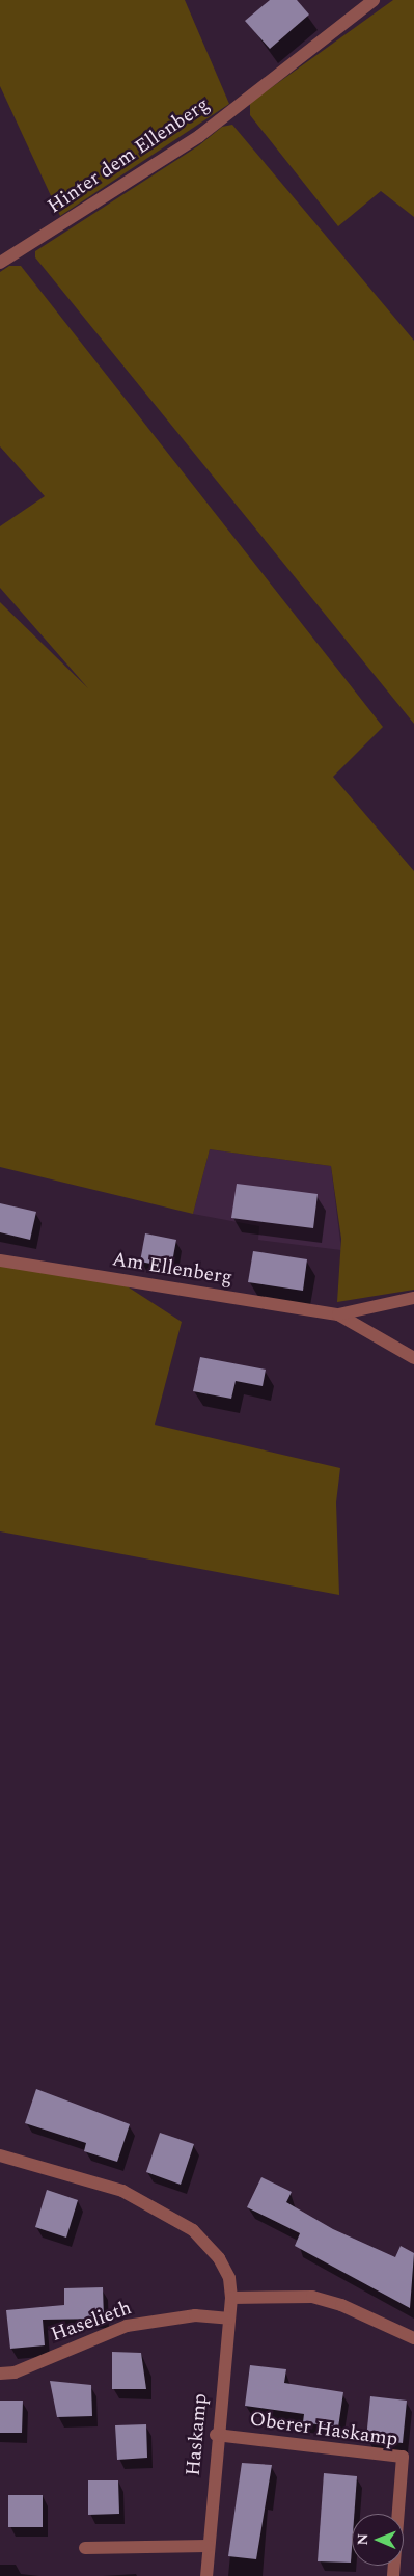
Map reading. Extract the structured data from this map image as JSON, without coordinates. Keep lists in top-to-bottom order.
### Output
{
  "streets": {
    "street": [
      "Hinter dem Ellenberg",
      "Am Ellenberg",
      "Haselieth",
      "Oberer Haskamp",
      "Haskamp"
    ]
  },
  "crossings": [
    ["Haselieth", "Haskamp"],
    ["Oberer Haskamp", "Haskamp"]
  ],
  "north": "left"
}
